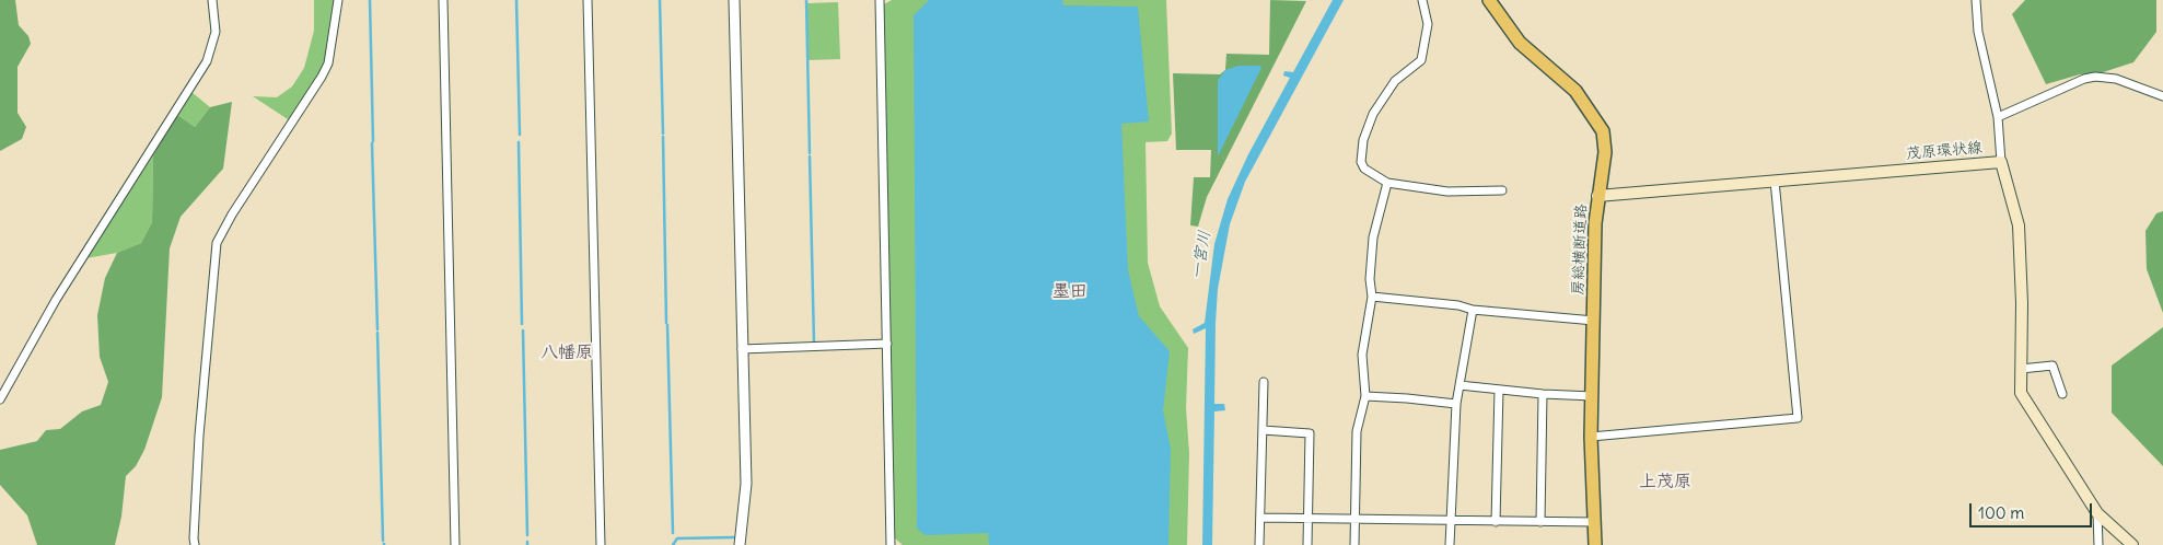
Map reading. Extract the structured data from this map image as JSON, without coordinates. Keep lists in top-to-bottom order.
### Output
{
  "streets": {
    "highway": ["房総横断道路"],
    "main road": ["茂原環状線"]
  },
  "crossings": [
    ["茂原環状線", "房総横断道路"]
  ],
  "districts": ["墨田", "八幡原", "上茂原"],
  "water": ["一宮川"],
  "scale_bar": "100 m"
}
